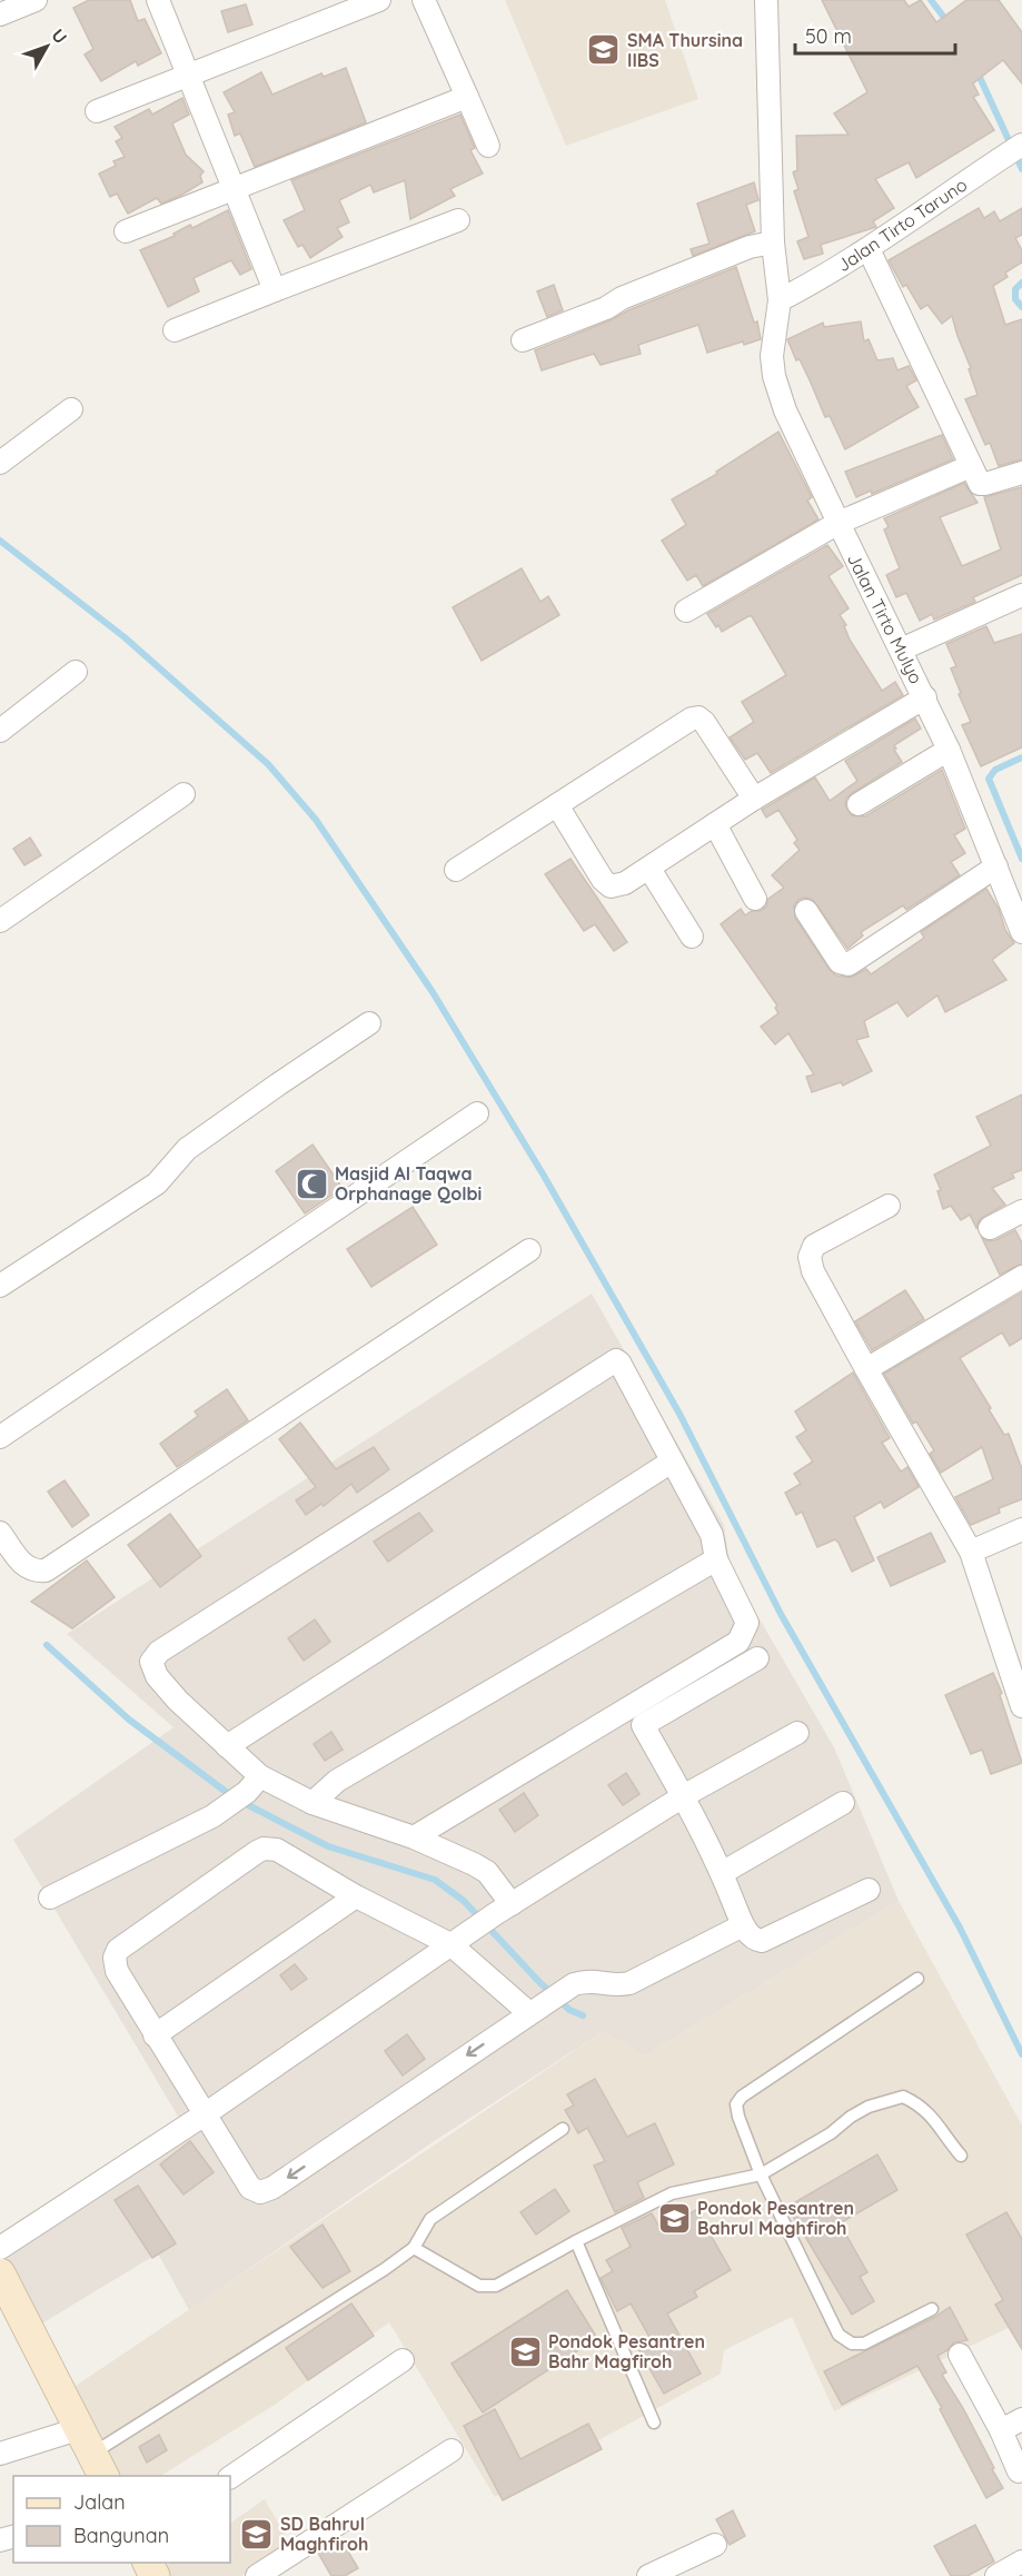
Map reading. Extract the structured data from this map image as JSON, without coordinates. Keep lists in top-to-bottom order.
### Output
{
  "streets": {
    "street": ["Jalan Tirto Taruno", "Jalan Tirto Mulyo"]
  },
  "crossings": [
    ["Jalan Tirto Taruno", "Jalan Tirto Mulyo"]
  ],
  "places": {
    "school or university": [
      "SMA Thursina IIBS",
      "Pondok Pesantren Bahrul Maghfiroh",
      "Pondok Pesantren Bahr Magfiroh",
      "SD Bahrul Maghfiroh"
    ],
    "mosque": ["Masjid Al Taqwa Orphanage Qolbi"]
  },
  "legend": ["Jalan", "Bangunan"],
  "scale_bar": "50 m",
  "north": "top right"
}
